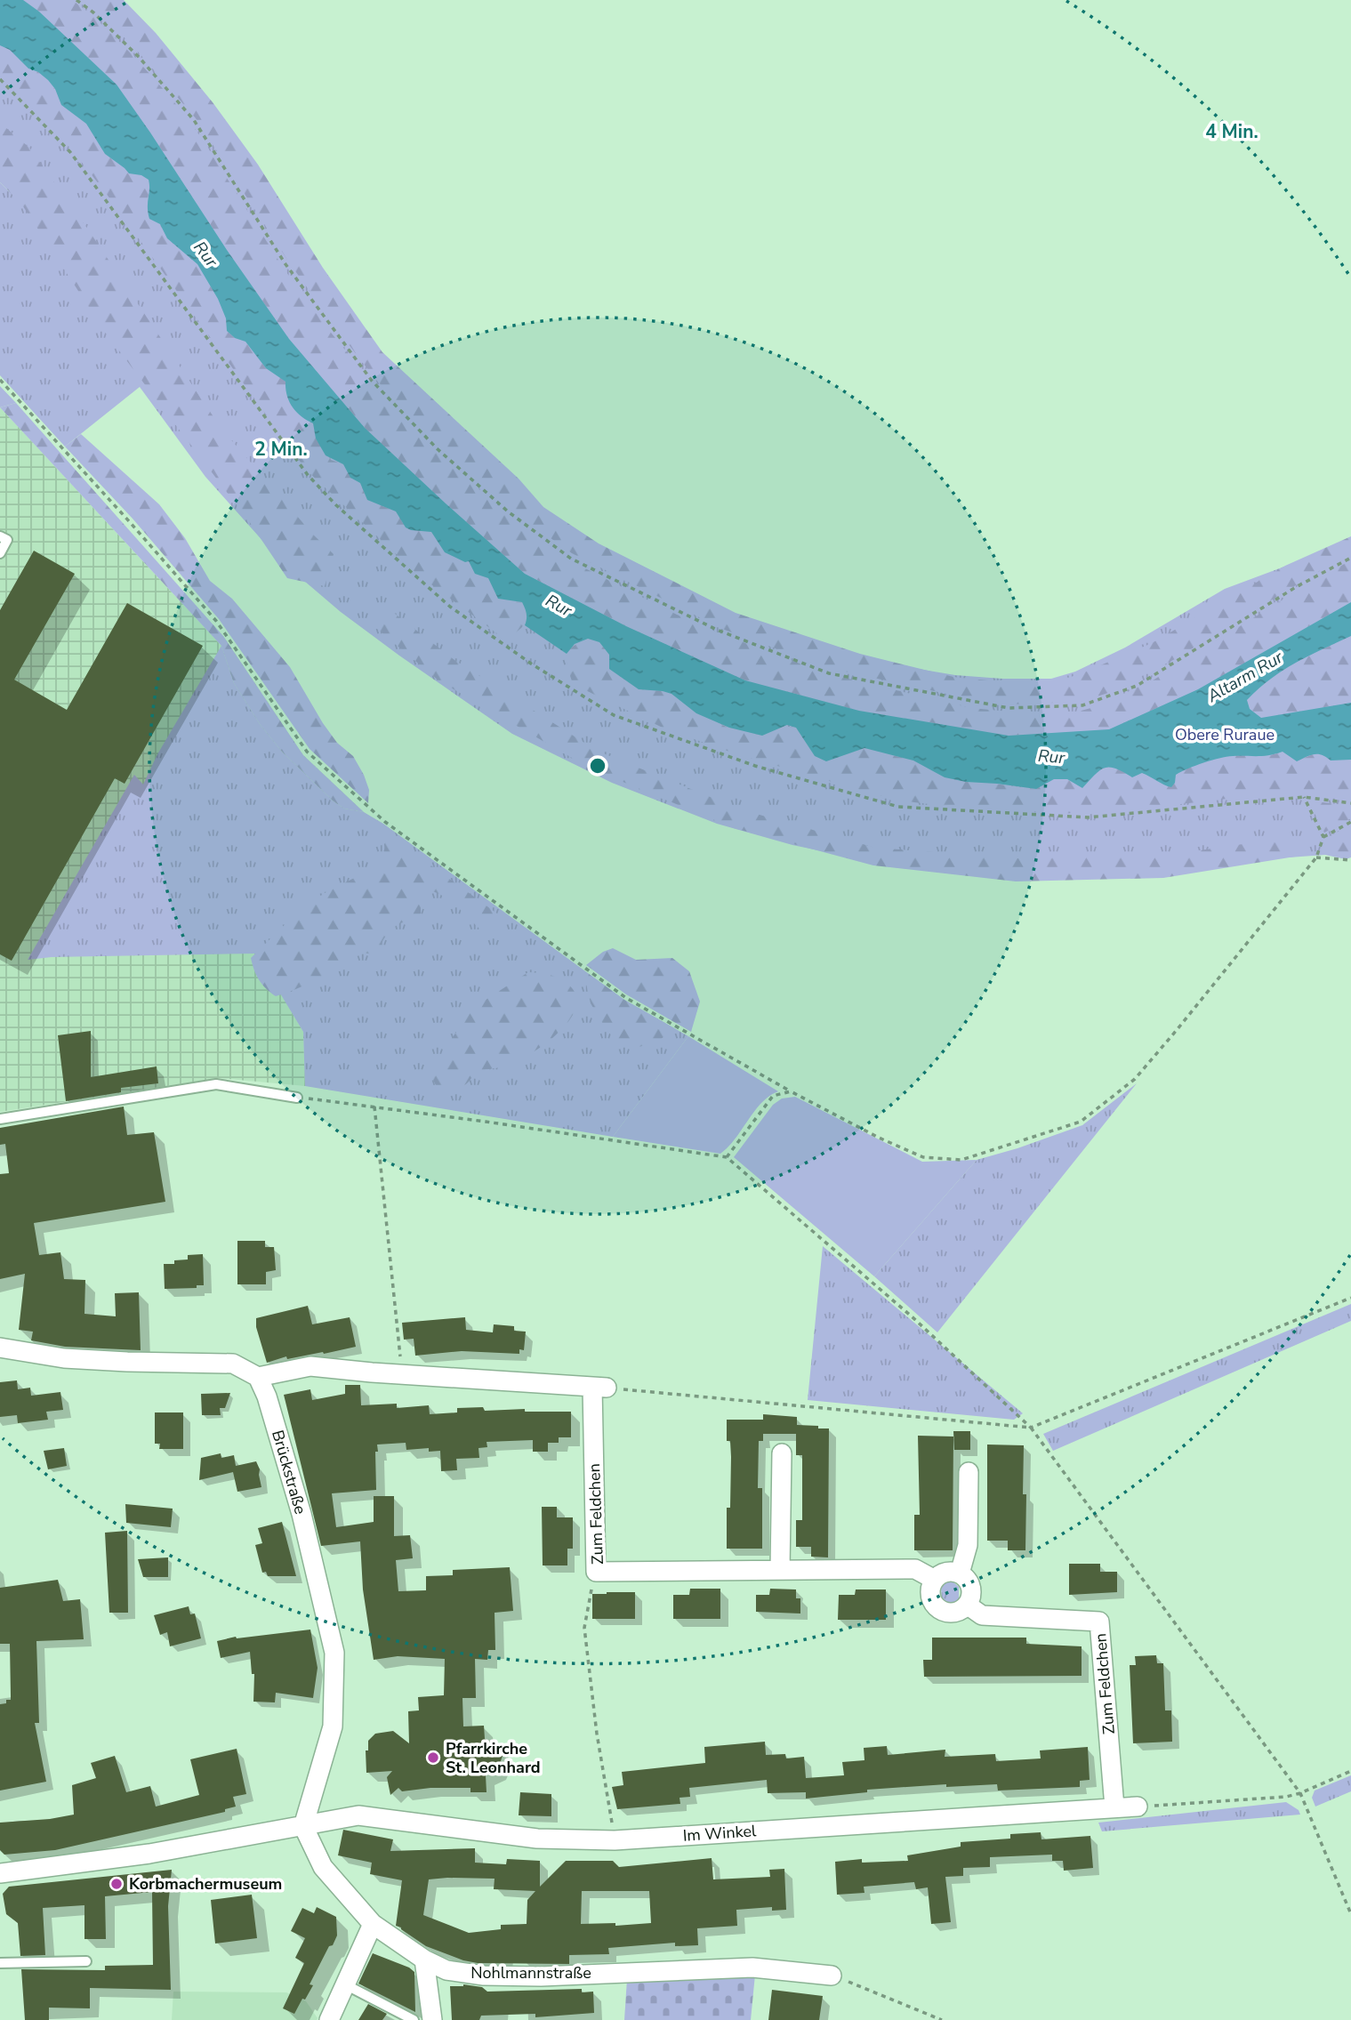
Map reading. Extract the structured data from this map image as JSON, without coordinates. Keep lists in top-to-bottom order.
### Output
{
  "streets": {
    "street": [
      "Brückstraße",
      "Zum Feldchen",
      "Im Winkel",
      "Nohlmannstraße"
    ]
  },
  "crossings": [
    ["Brückstraße", "Im Winkel"],
    ["Brückstraße", "Nohlmannstraße"],
    ["Zum Feldchen", "Im Winkel"],
    ["Im Winkel", "Nohlmannstraße"]
  ],
  "water": ["Rur", "Altarm Rur"],
  "parks": ["Obere Ruraue"],
  "places": ["Pfarrkirche St. Leonhard", "Korbmachermuseum"],
  "rings": ["4 Min.", "2 Min."]
}
